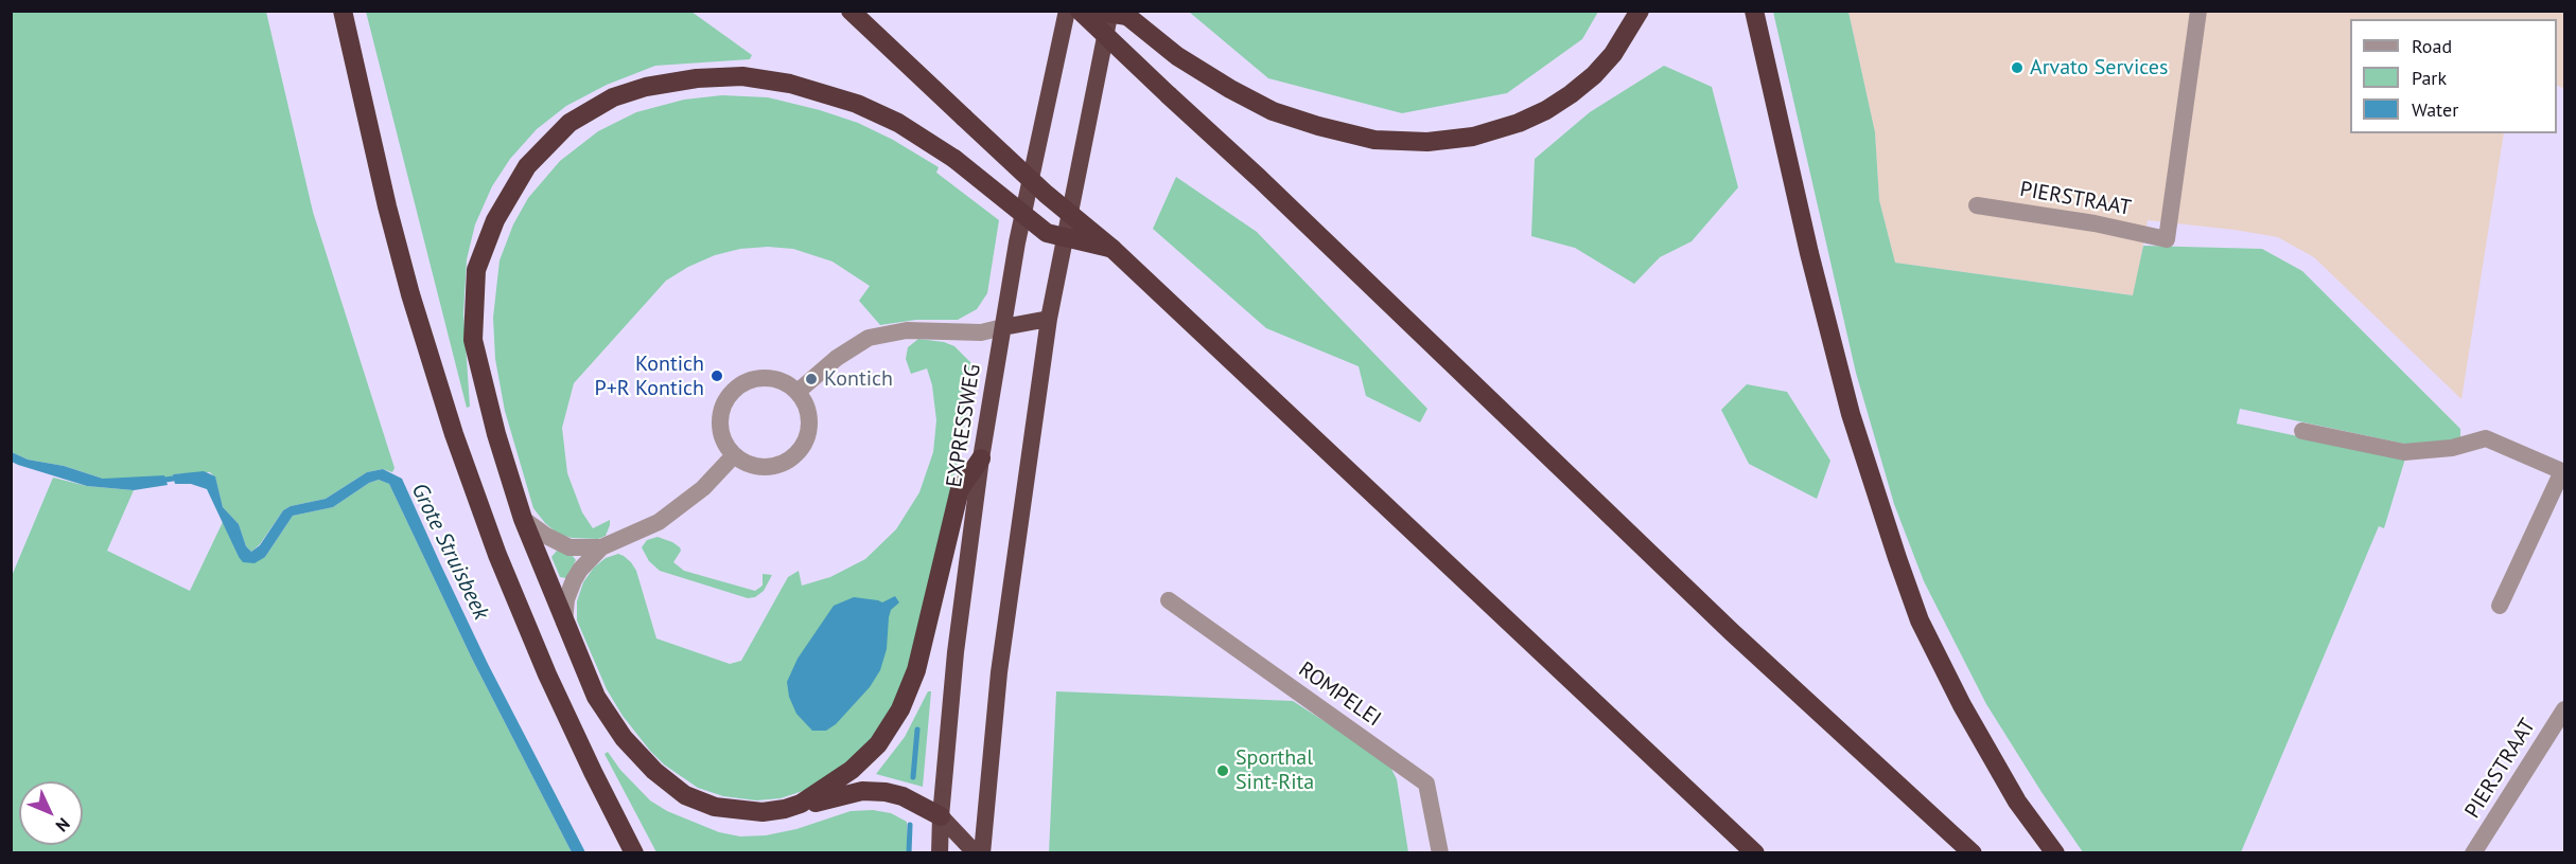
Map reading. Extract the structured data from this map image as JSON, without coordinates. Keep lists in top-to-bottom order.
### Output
{
  "streets": {
    "highway": ["EXPRESSWEG"],
    "street": ["PIERSTRAAT", "ROMPELEI"]
  },
  "water": ["Grote Struisbeek"],
  "places": [
    "Arvato Services",
    "Kontich P+R Kontich",
    "Kontich",
    "Sporthal Sint-Rita"
  ],
  "legend": ["Road", "Park", "Water"],
  "north": "bottom right"
}
